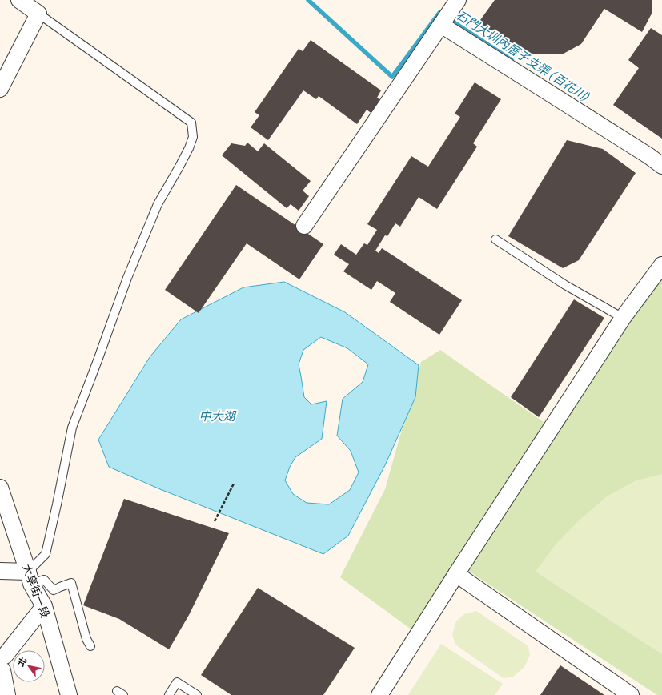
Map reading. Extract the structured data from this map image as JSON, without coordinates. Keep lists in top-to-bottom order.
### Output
{
  "streets": {
    "street": ["大享街一段"]
  },
  "water": ["石門大圳內厝子支渠 (百花川)", "中大湖"],
  "north": "top left"
}
